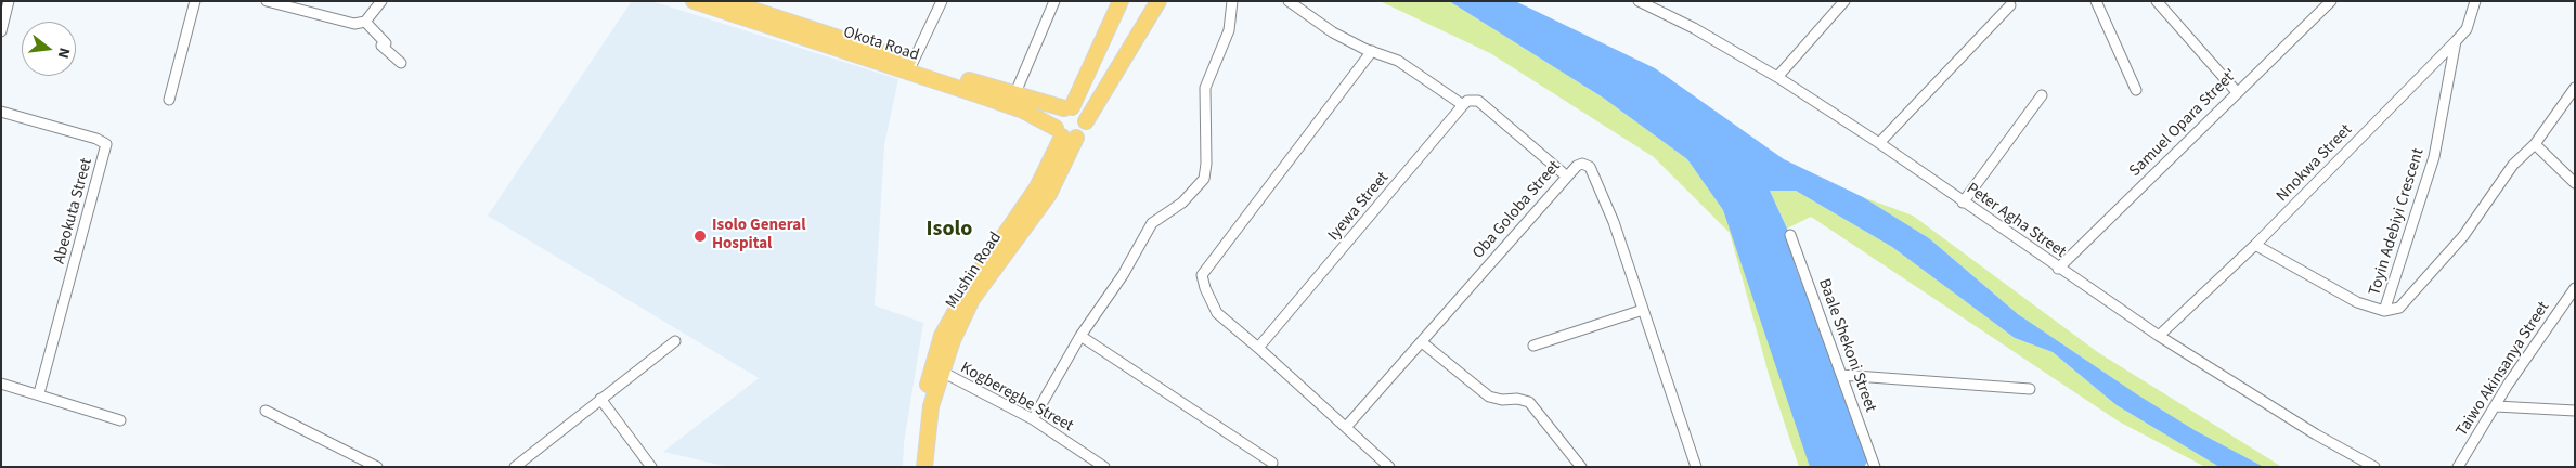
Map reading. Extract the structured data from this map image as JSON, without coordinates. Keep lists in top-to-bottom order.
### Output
{
  "streets": {
    "main road": ["Okota Road", "Mushin Road"],
    "street": [
      "Samuel Opara Street'",
      "Nnokwa Street",
      "Iyewa Street",
      "Oba Goloba Street",
      "Abeokuta Street",
      "Peter Agha Street",
      "Toyin Adebiyi Crescent",
      "Baale Shekoni Street",
      "Taiwo Akinsanya Street",
      "Kogberegbe Street"
    ]
  },
  "crossings": [
    ["Okota Road", "Mushin Road"],
    ["Samuel Opara Street'", "Peter Agha Street"],
    ["Nnokwa Street", "Peter Agha Street"],
    ["Nnokwa Street", "Toyin Adebiyi Crescent"],
    ["Mushin Road", "Kogberegbe Street"]
  ],
  "districts": ["Isolo"],
  "places": ["Isolo General Hospital"],
  "north": "right"
}
